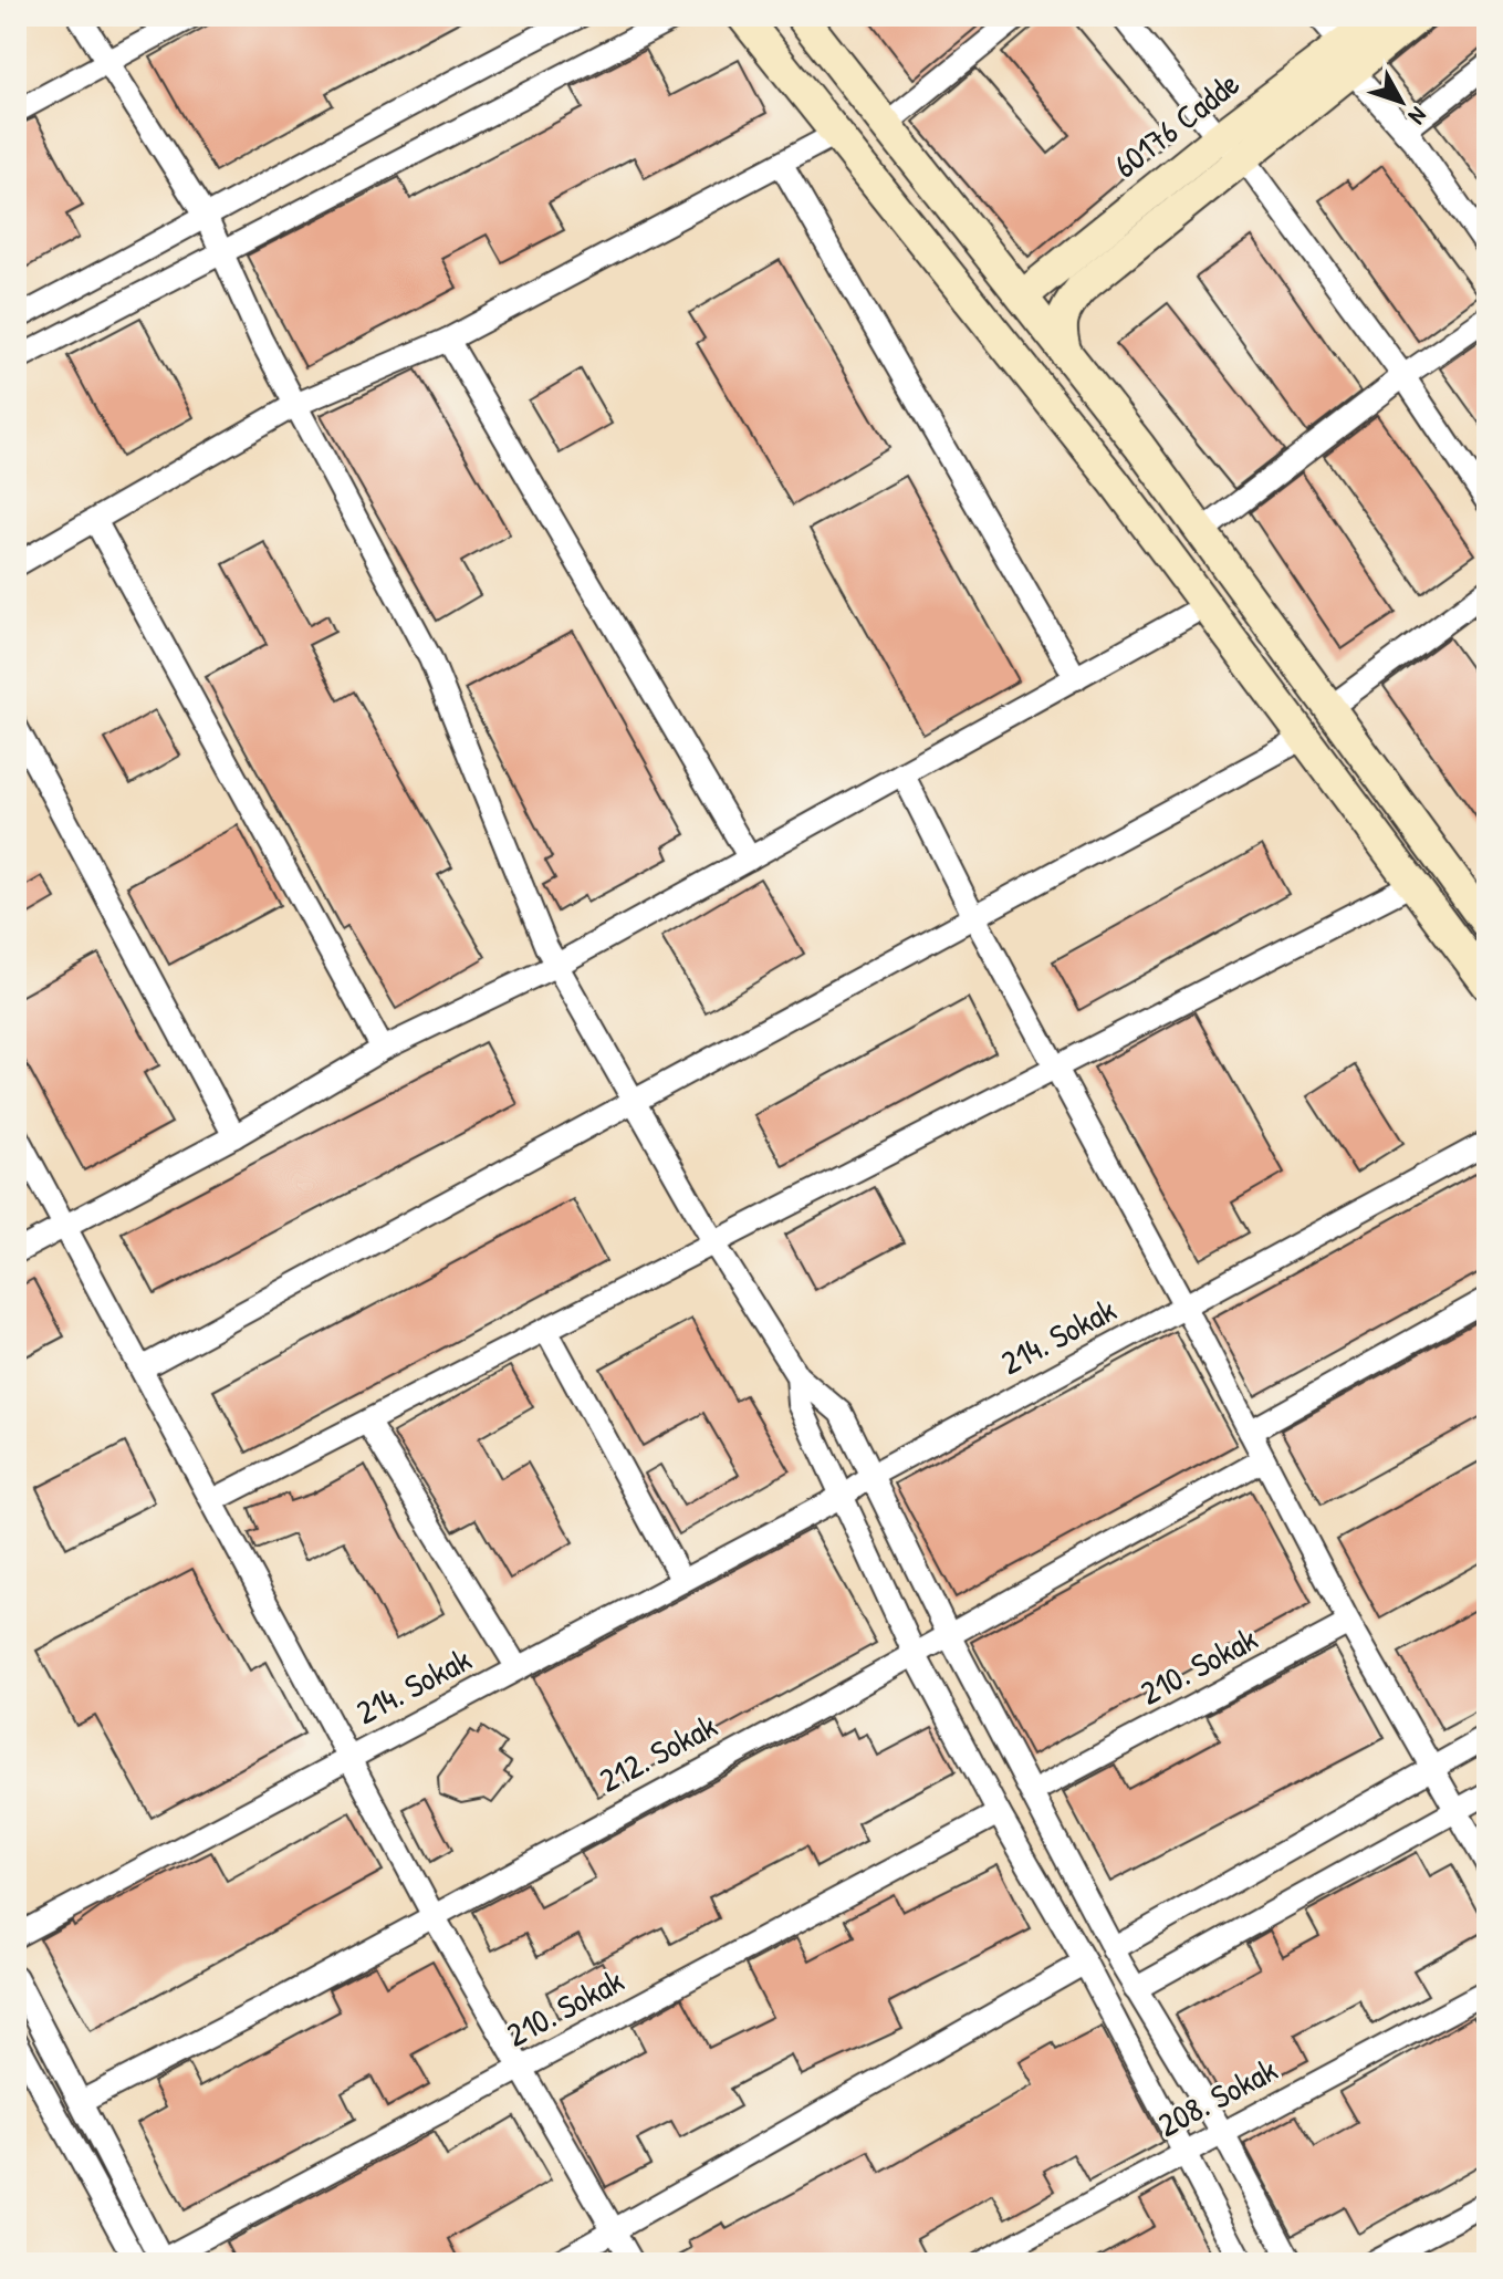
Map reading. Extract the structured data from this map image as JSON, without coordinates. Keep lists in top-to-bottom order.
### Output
{
  "streets": {
    "main road": ["60176 Cadde"],
    "street": [
      "214. Sokak",
      "210. Sokak",
      "212. Sokak",
      "208. Sokak"
    ]
  },
  "north": "bottom right"
}
